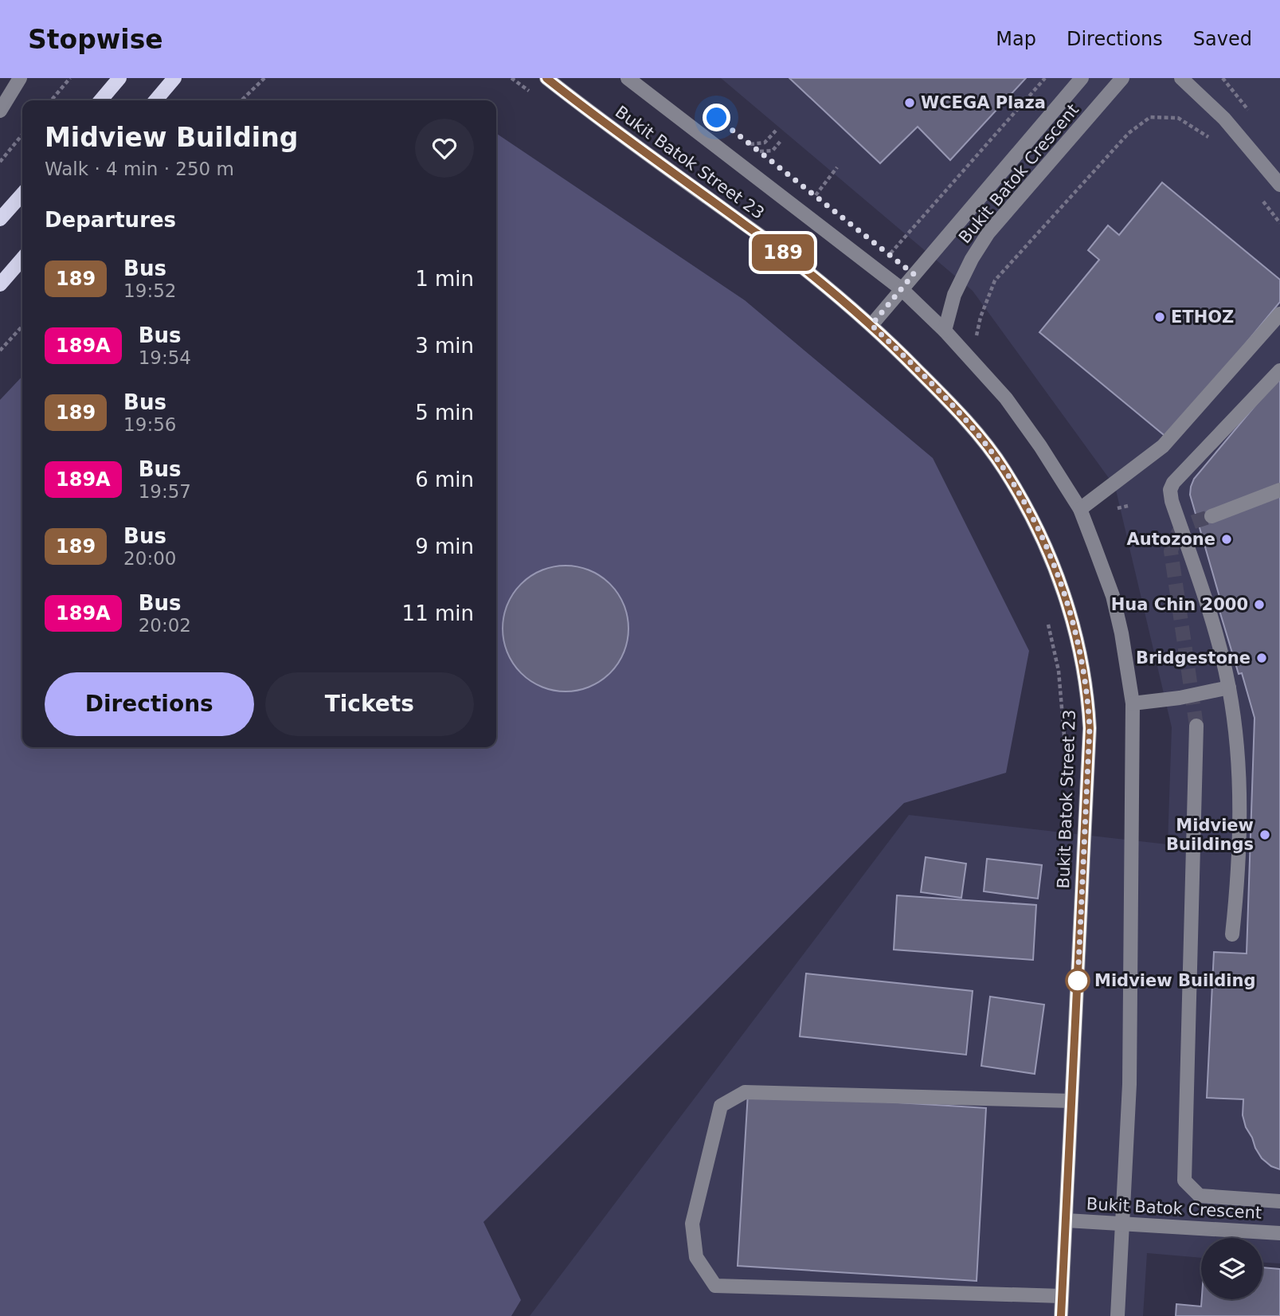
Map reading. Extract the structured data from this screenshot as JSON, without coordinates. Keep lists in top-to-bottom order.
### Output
{
  "streets": {
    "street": ["Bukit Batok Street 23", "Bukit Batok Crescent"]
  },
  "crossings": [
    ["Bukit Batok Street 23", "Bukit Batok Crescent"]
  ],
  "places": [
    "WCEGA Plaza",
    "ETHOZ",
    "Autozone",
    "Hua Chin 2000",
    "Bridgestone",
    "Midview Buildings",
    "Midview Building"
  ],
  "lines": ["bus line 189"],
  "page": {
    "header": "Stopwise",
    "nav": ["Map", "Directions", "Saved"],
    "on_map": "189",
    "heading": [
      ["Midview Building", "Walk · 4 min · 250 m"],
      "Departures"
    ],
    "list": [
      {
        "mark": "189",
        "name": "Bus",
        "note": "19:52",
        "value": "1 min"
      },
      {
        "mark": "189A",
        "name": "Bus",
        "note": "19:54",
        "value": "3 min"
      },
      {
        "mark": "189",
        "name": "Bus",
        "note": "19:56",
        "value": "5 min"
      },
      {
        "mark": "189A",
        "name": "Bus",
        "note": "19:57",
        "value": "6 min"
      },
      {
        "mark": "189",
        "name": "Bus",
        "note": "20:00",
        "value": "9 min"
      },
      {
        "mark": "189A",
        "name": "Bus",
        "note": "20:02",
        "value": "11 min"
      }
    ],
    "buttons": ["Directions", "Tickets"]
  }
}
